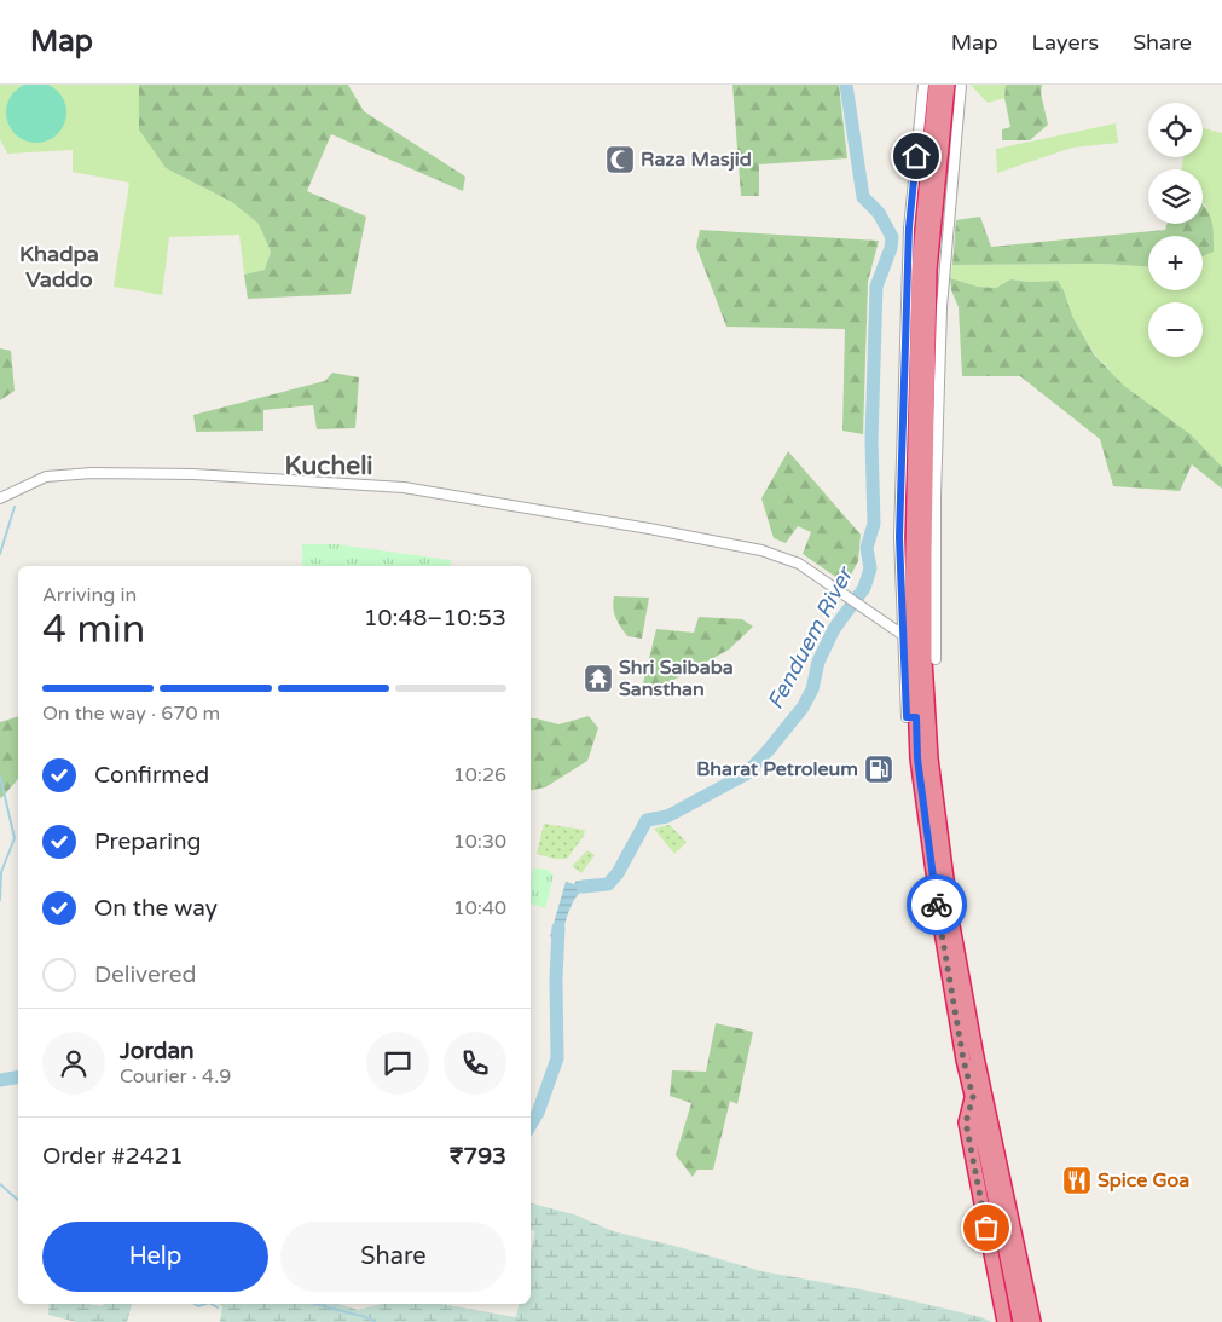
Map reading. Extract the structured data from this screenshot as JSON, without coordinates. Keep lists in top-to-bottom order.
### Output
{
  "districts": ["Khadpa Vaddo", "Kucheli"],
  "water": ["Fenduem River"],
  "places": {
    "mosque": ["Raza Masjid"],
    "temple": ["Shri Saibaba Sansthan"],
    "fuel station": ["Bharat Petroleum"],
    "restaurant": ["Spice Goa"]
  },
  "page": {
    "header": "Map",
    "nav": ["Map", "Layers", "Share"],
    "map_buttons": ["+", "−"],
    "heading": ["4 min", "Arriving in", "10:48–10:53"],
    "panel": [
      "Jordan",
      "Courier · 4.9",
      "Order #2421",
      "₹793"
    ],
    "bar": "On the way · 670 m",
    "list": [
      ["Confirmed", "10:26"],
      ["Preparing", "10:30"],
      ["On the way", "10:40"],
      "Delivered"
    ],
    "buttons": ["Help", "Share"]
  }
}
